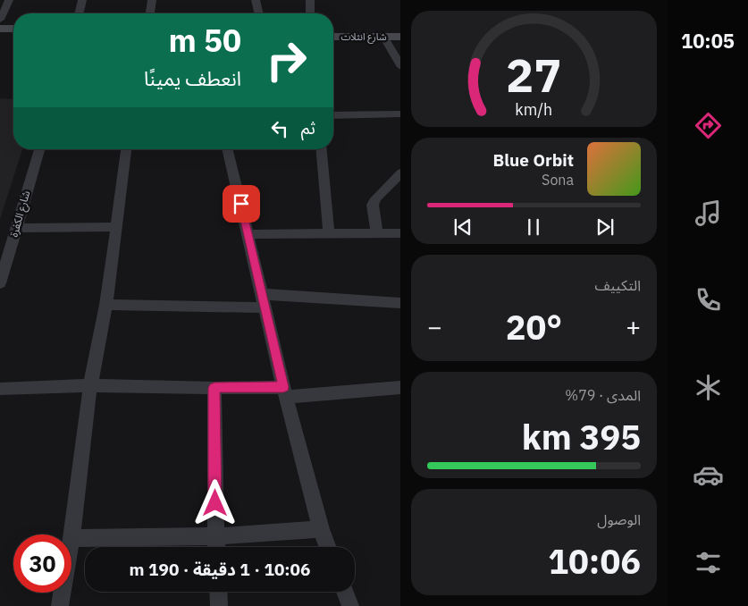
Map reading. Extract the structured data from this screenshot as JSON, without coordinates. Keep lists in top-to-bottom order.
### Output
{
  "streets": {
    "main road": ["شارع انثلات"],
    "street": ["شارع الكفرة"]
  },
  "page": {
    "tabs": "10:05",
    "turn": ["50 m", "انعطف يمينًا"],
    "then": "ثم",
    "song": ["Blue Orbit", "Sona"],
    "tile": [
      "التكييف",
      ["المدى · 79%", "395 km"],
      ["الوصول", "10:06"]
    ],
    "heat": ["−", "20°", "+"],
    "limit": "30",
    "trip": "10:06 · 1 دقيقة · 190 m",
    "gauge": ["27", "km/h"]
  }
}
